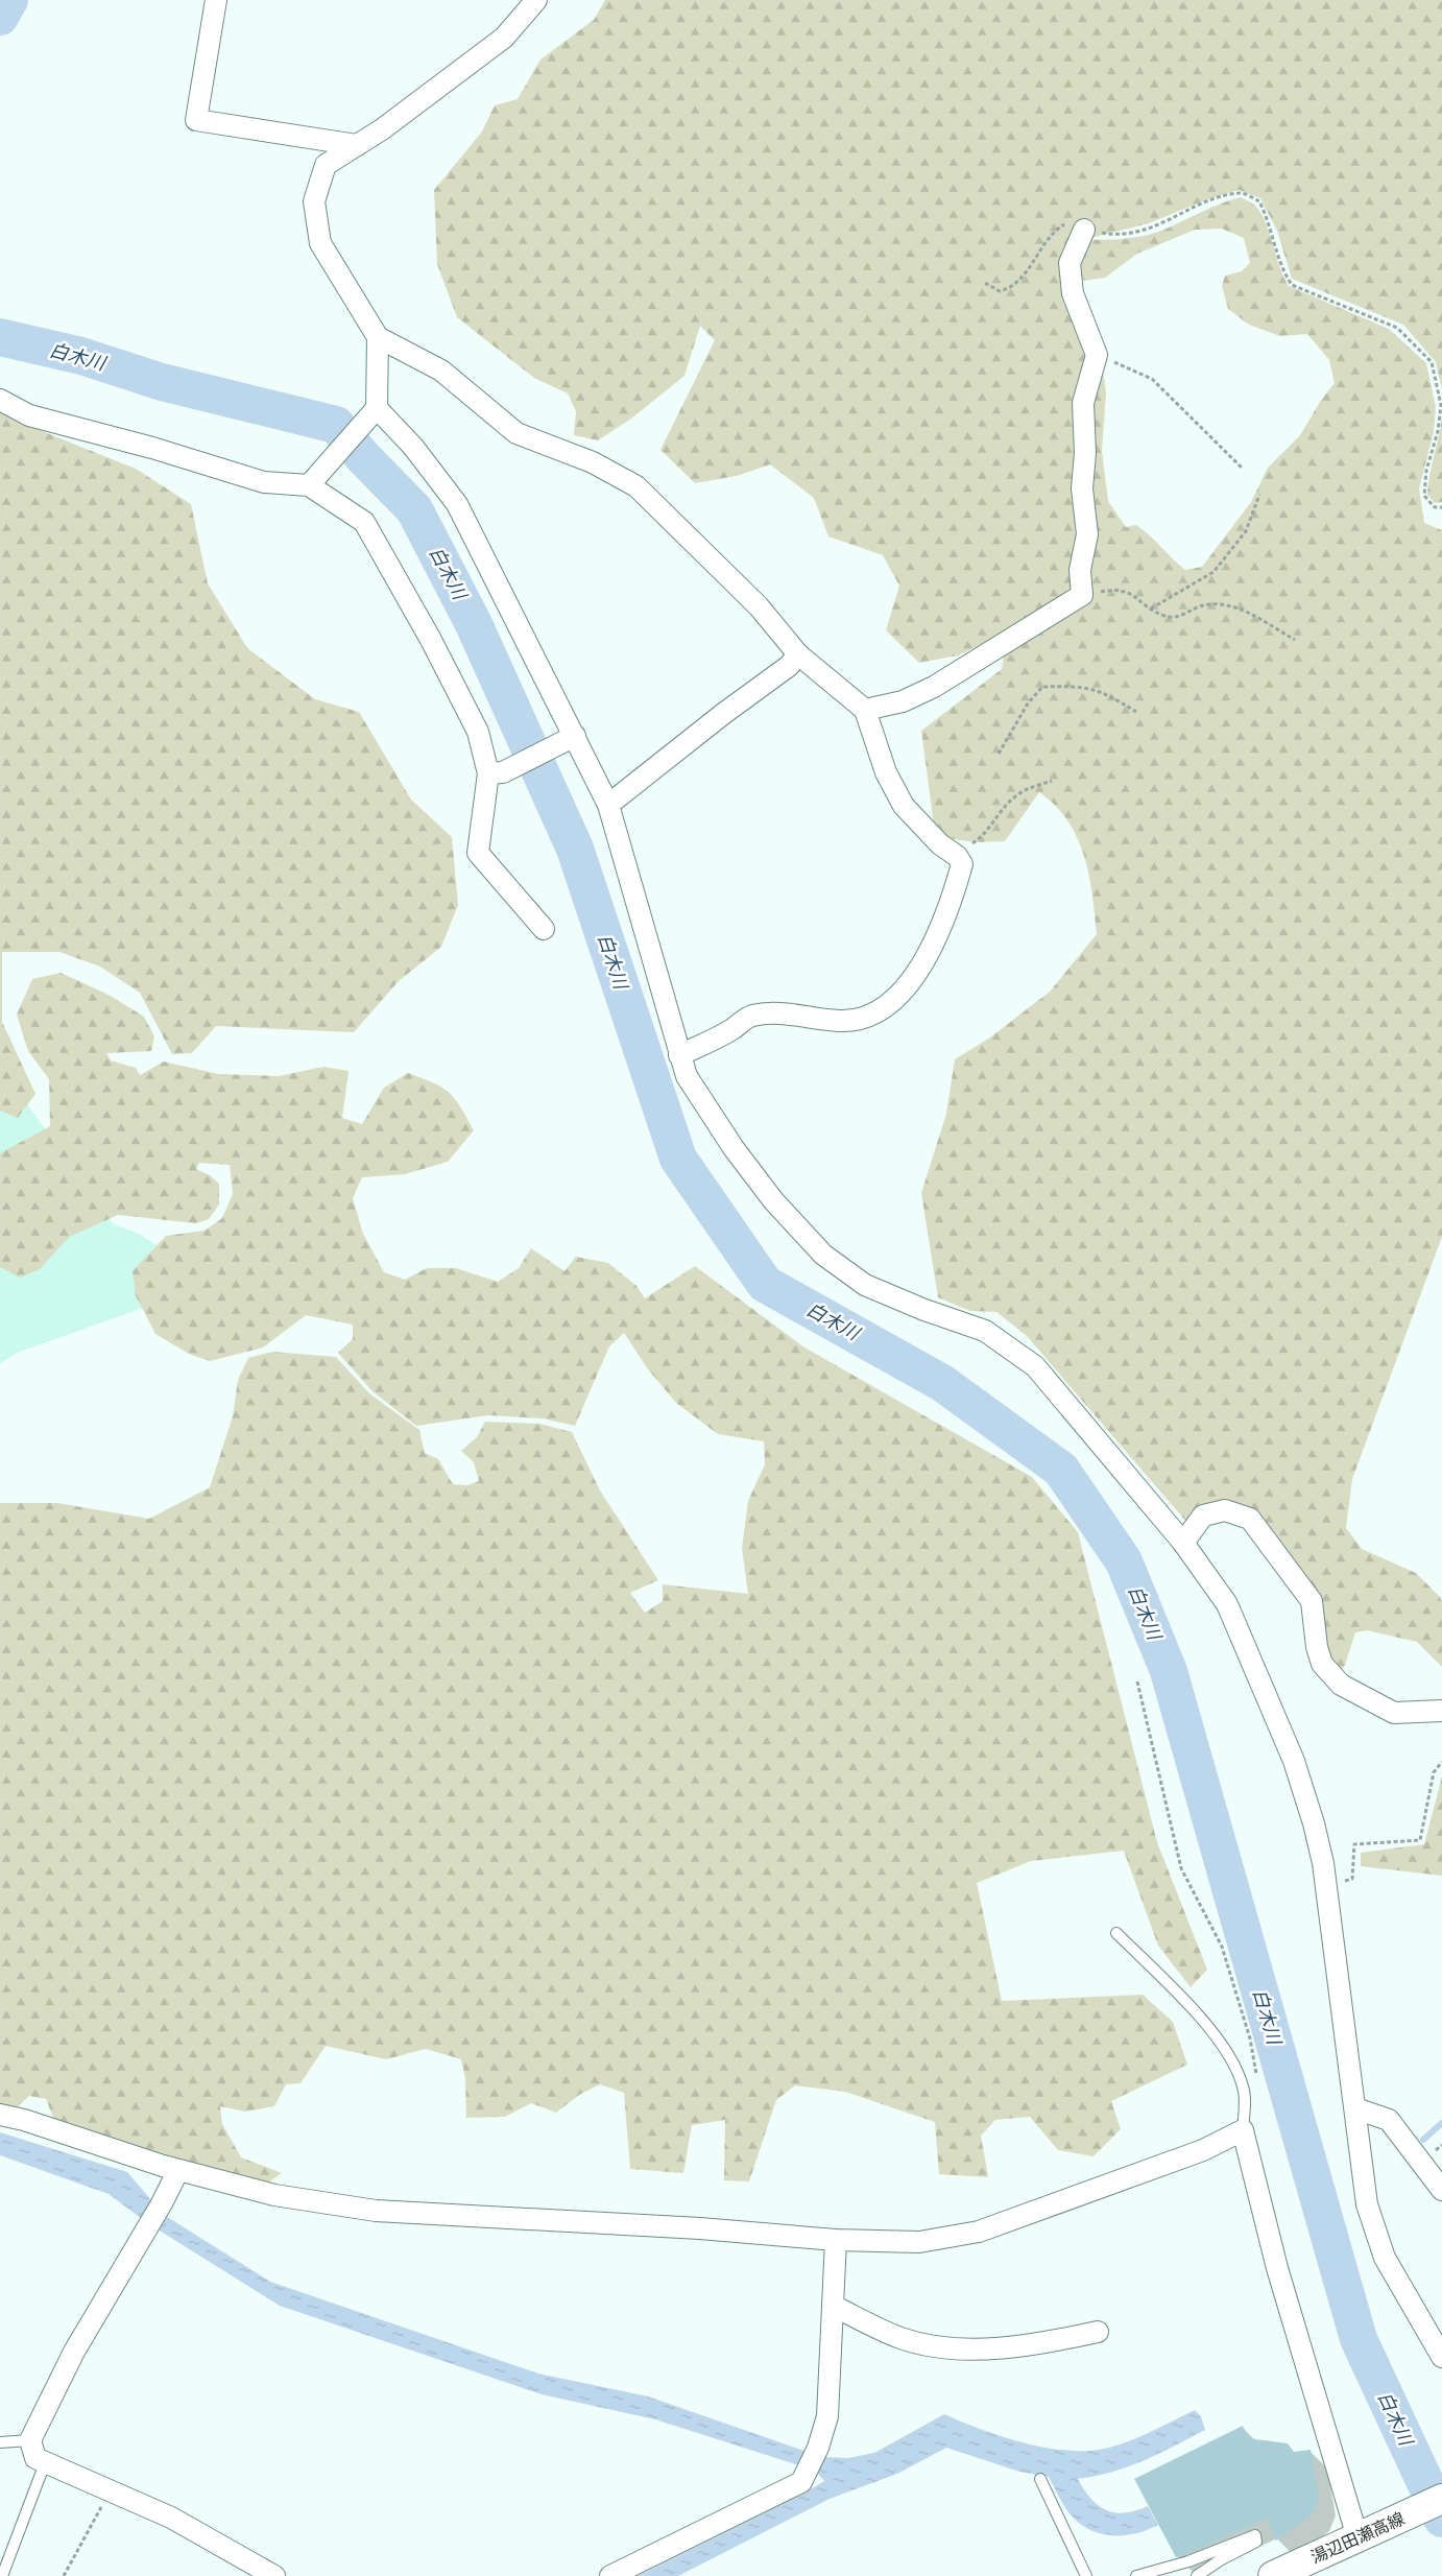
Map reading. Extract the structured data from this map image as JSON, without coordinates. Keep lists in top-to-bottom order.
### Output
{
  "streets": {
    "main road": ["湯辺田瀬高線"]
  },
  "water": ["白木川"]
}
